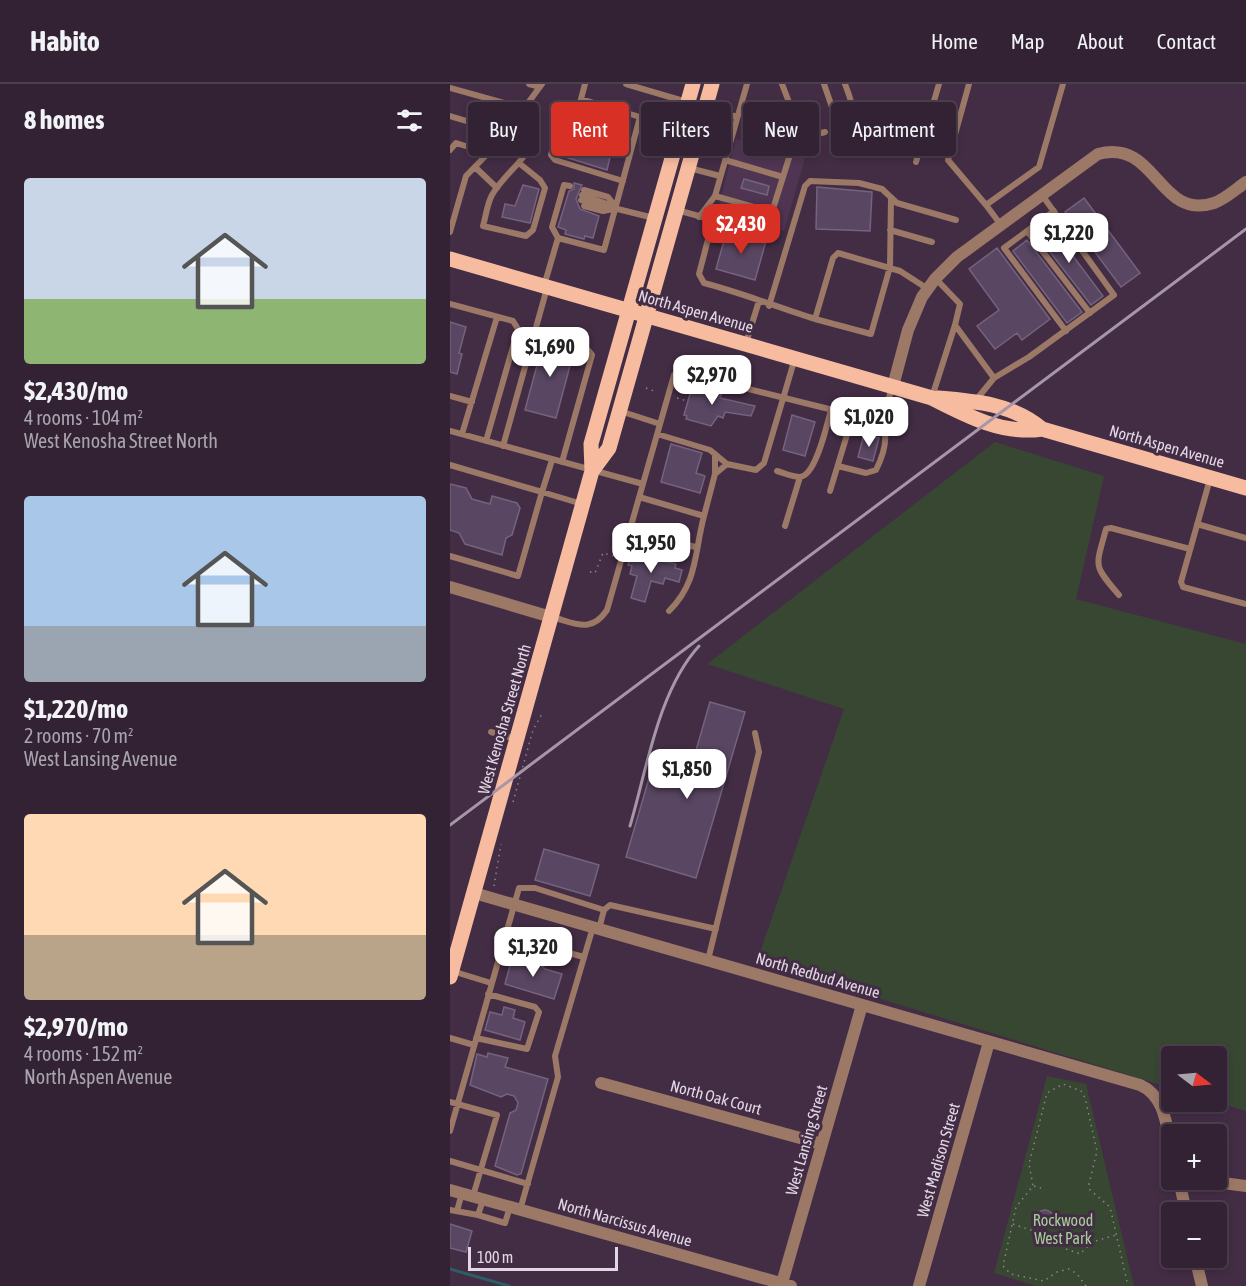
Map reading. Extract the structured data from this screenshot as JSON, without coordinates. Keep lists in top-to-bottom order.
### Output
{
  "streets": {
    "main road": ["North Aspen Avenue", "West Kenosha Street North"],
    "street": [
      "North Redbud Avenue",
      "North Oak Court",
      "West Lansing Street",
      "West Madison Street",
      "North Narcissus Avenue"
    ]
  },
  "crossings": [
    ["North Aspen Avenue", "West Kenosha Street North"],
    ["West Kenosha Street North", "North Redbud Avenue"],
    ["North Redbud Avenue", "West Lansing Street"],
    ["North Redbud Avenue", "West Madison Street"],
    ["North Oak Court", "West Lansing Street"],
    ["West Lansing Street", "North Narcissus Avenue"]
  ],
  "parks": ["Rockwood West Park"],
  "scale_bar": "100 m",
  "north": "right",
  "page": {
    "header": "Habito",
    "nav": [
      "Home",
      "Map",
      "About",
      "Contact"
    ],
    "heading": "8 homes",
    "chip": [
      "Buy",
      "Rent",
      "Filters",
      "New",
      "Apartment"
    ],
    "list": [
      {
        "name": "$2,430/mo",
        "note": "4 rooms · 104 m² · West Kenosha Street North"
      },
      {
        "name": "$1,220/mo",
        "note": "2 rooms · 70 m² · West Lansing Avenue"
      },
      {
        "name": "$2,970/mo",
        "note": "4 rooms · 152 m² · North Aspen Avenue"
      }
    ],
    "price": [
      "$2,430",
      "$1,220",
      "$1,690",
      "$2,970",
      "$1,020",
      "$1,950",
      "$1,850",
      "$1,320"
    ],
    "map_buttons": ["+", "−"],
    "scale": "100 m"
  }
}
